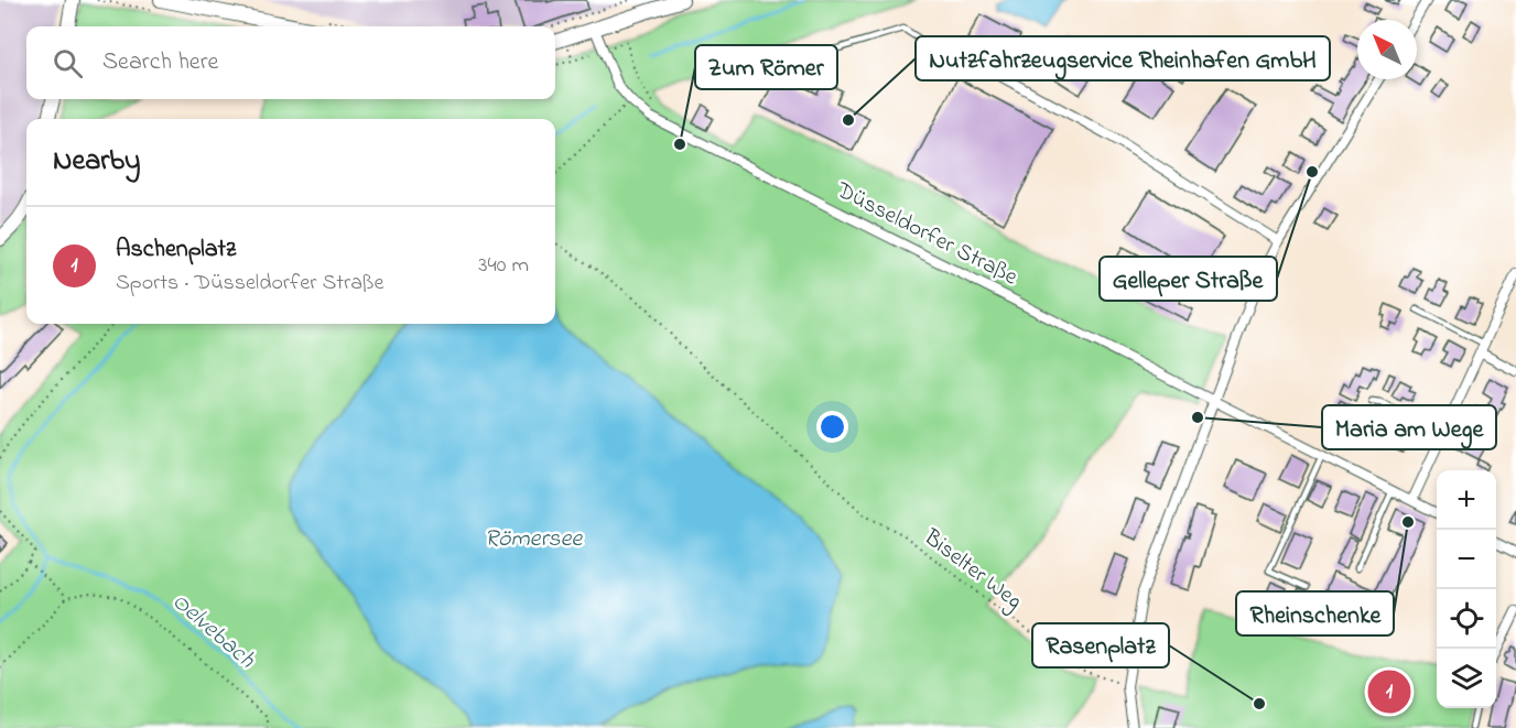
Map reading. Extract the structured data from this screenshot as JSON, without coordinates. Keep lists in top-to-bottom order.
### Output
{
  "streets": {
    "street": ["Düsseldorfer Straße"],
    "path": ["Biselter Weg"]
  },
  "water": ["Römersee", "Oelvebach"],
  "places": [
    "Nutzfahrzeugservice Rheinhafen GmbH",
    "Zum Römer",
    "Gelleper Straße",
    "Maria am Wege",
    "Rheinschenke",
    "Rasenplatz"
  ],
  "north": "top left",
  "page": {
    "search": "Search here",
    "heading": "Nearby",
    "list": [
      {
        "mark": "1",
        "name": "Aschenplatz",
        "note": "Sports · Düsseldorfer Straße",
        "value": "340 m"
      }
    ],
    "map_buttons": ["+", "−"],
    "pins": "1"
  }
}
